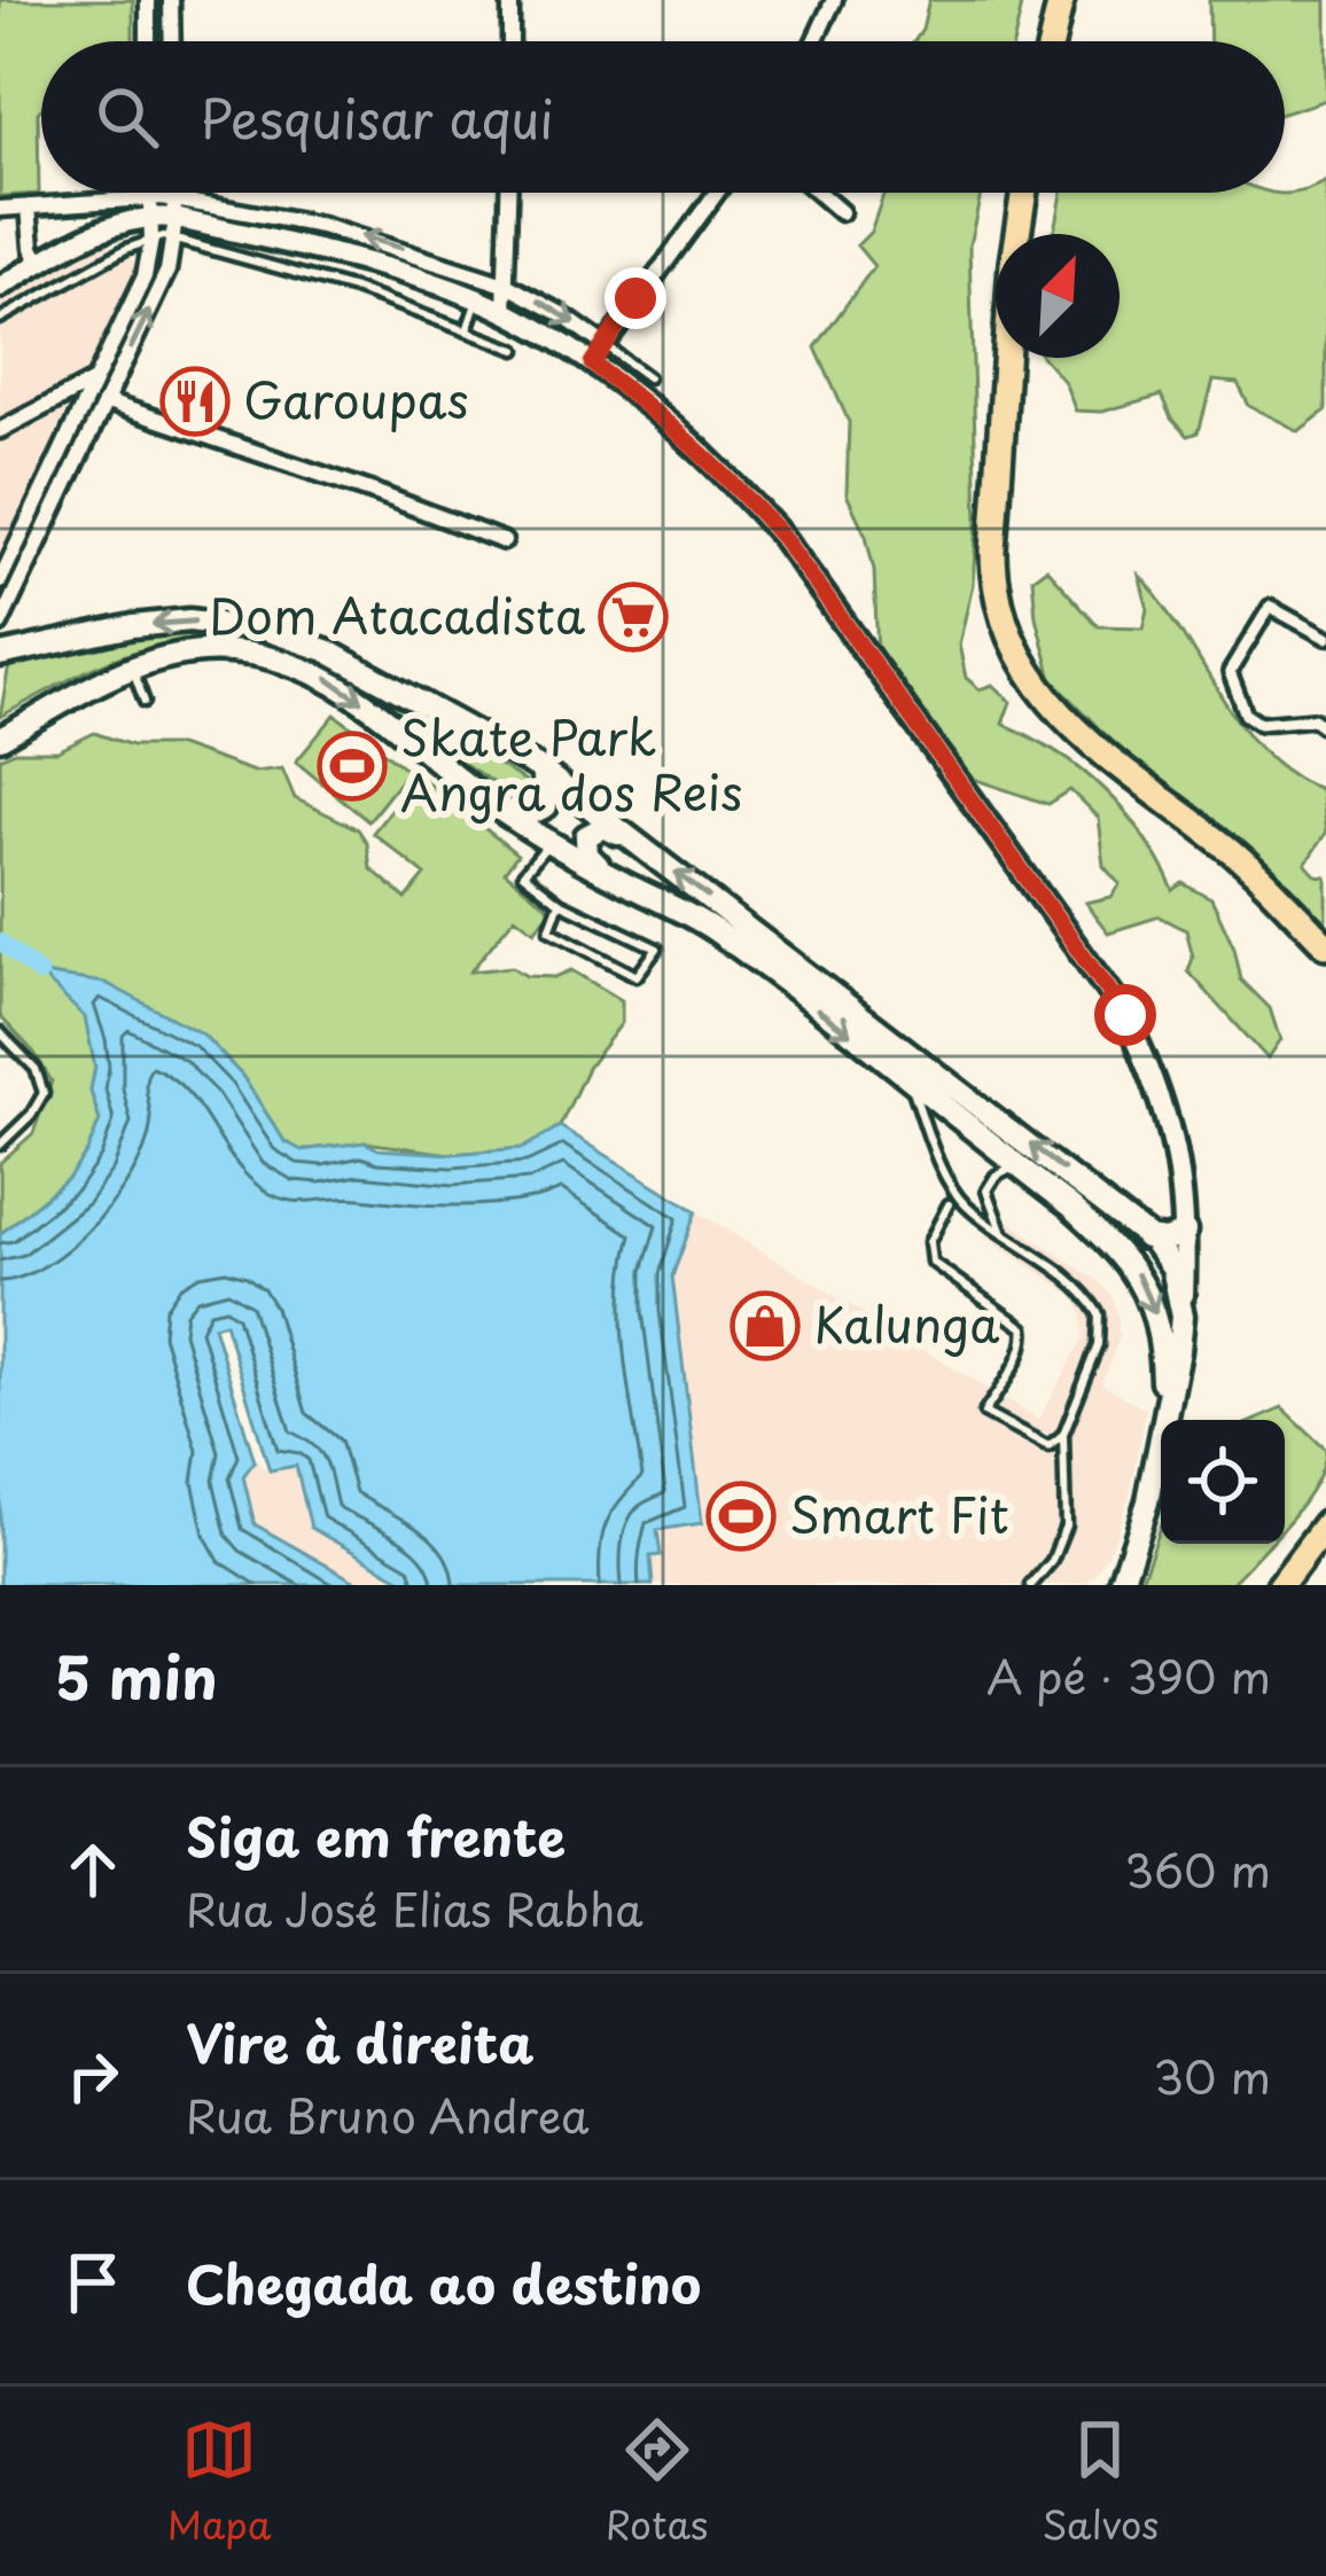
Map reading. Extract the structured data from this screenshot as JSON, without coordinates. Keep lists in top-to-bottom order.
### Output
{
  "places": {
    "restaurant": ["Garoupas"],
    "supermarket": ["Dom Atacadista"],
    "sports": ["Skate Park Angra dos Reis", "Smart Fit"],
    "shop": ["Kalunga"]
  },
  "north": "top right",
  "page": {
    "search": "Pesquisar aqui",
    "heading": ["5 min", "A pé · 390 m"],
    "list": [
      ["Siga em frente", "Rua José Elias Rabha", "360 m"],
      ["Vire à direita", "Rua Bruno Andrea", "30 m"],
      "Chegada ao destino"
    ],
    "nav": ["Mapa", "Rotas", "Salvos"]
  }
}
